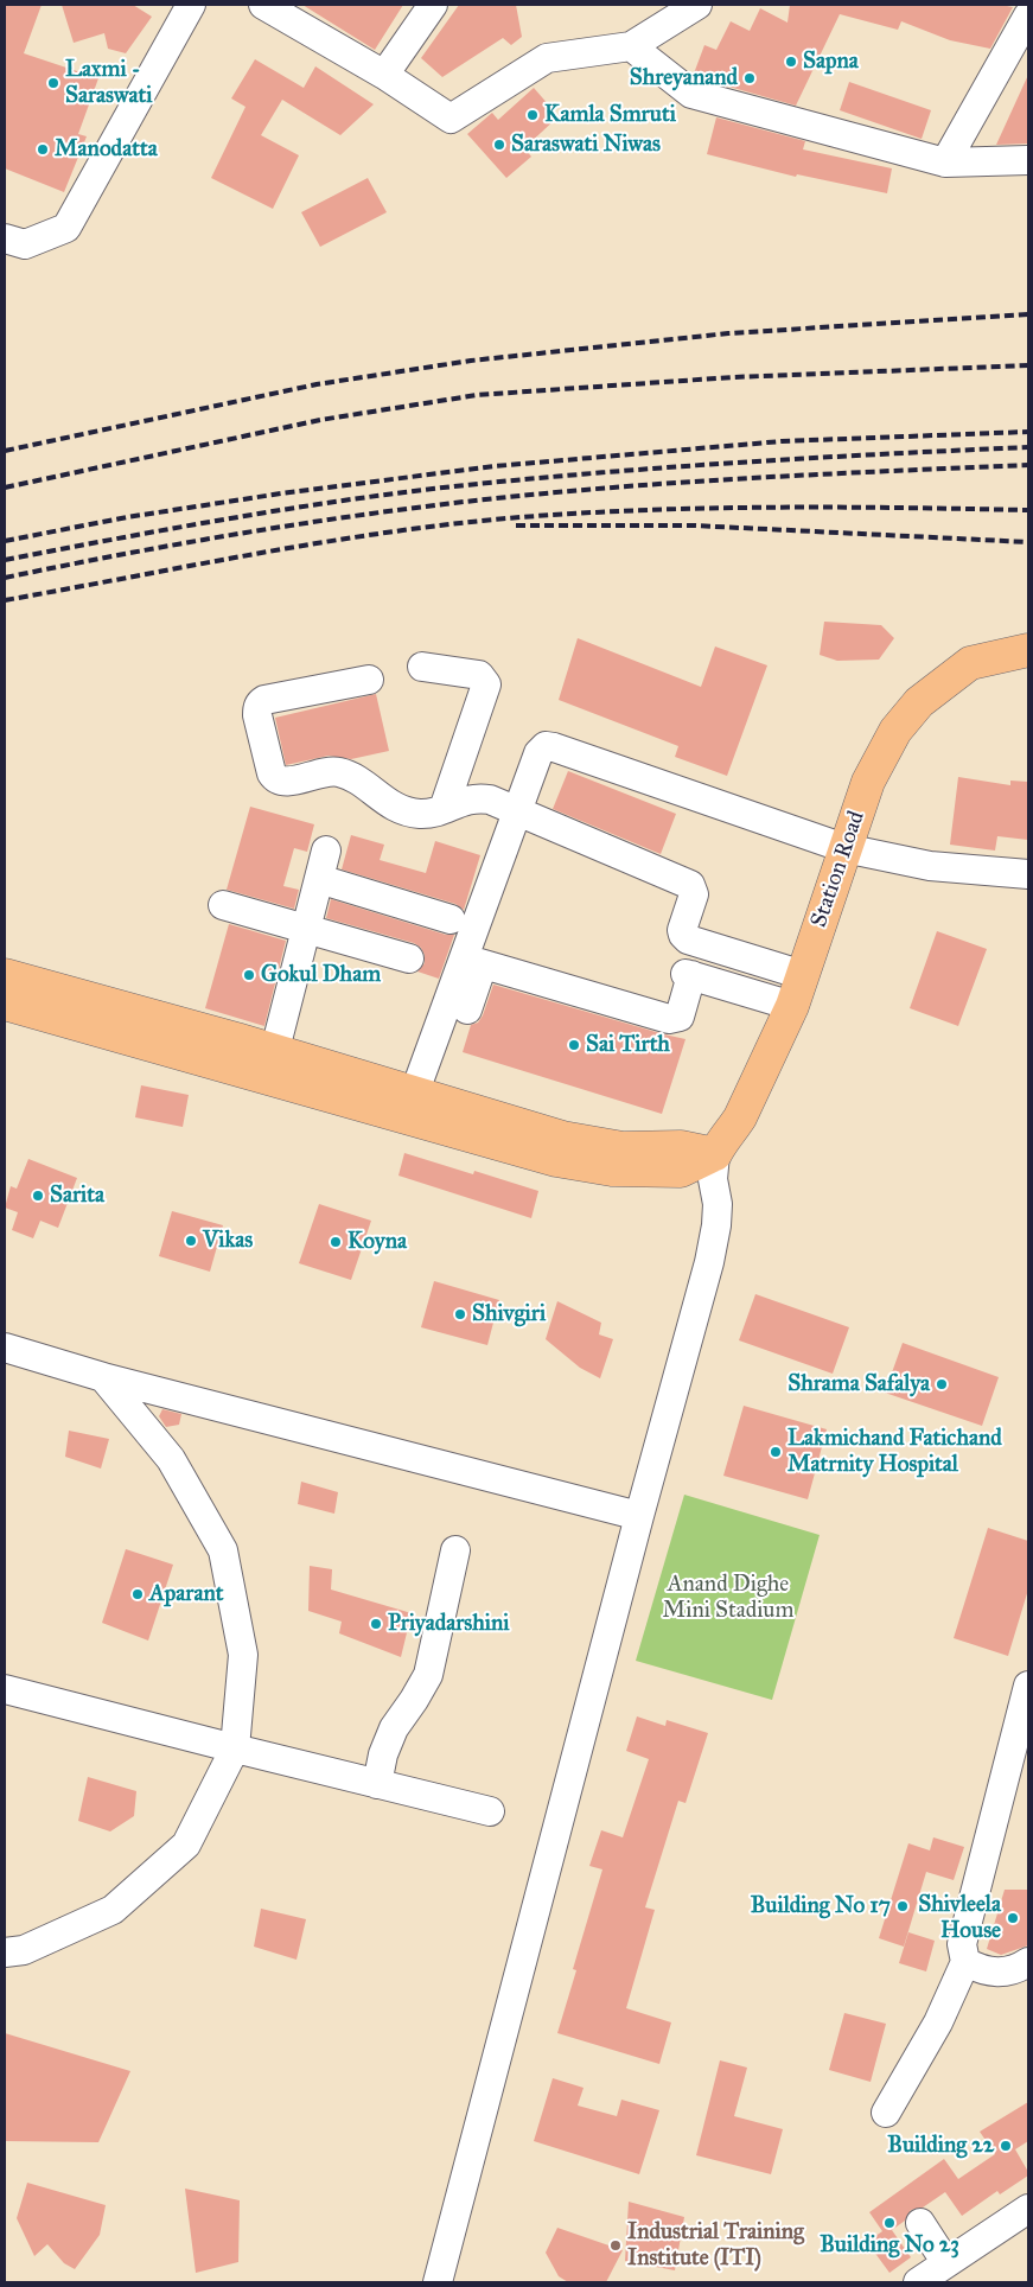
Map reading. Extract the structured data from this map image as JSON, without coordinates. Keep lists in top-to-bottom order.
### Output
{
  "streets": {
    "main road": ["Station Road"]
  },
  "parks": ["Anand Dighe Mini Stadium"],
  "places": [
    "Sapna",
    "Shreyanand",
    "Laxmi - Saraswati",
    "Kamla Smruti",
    "Saraswati Niwas",
    "Manodatta",
    "Gokul Dham",
    "Sai Tirth",
    "Sarita",
    "Vikas",
    "Koyna",
    "Shivgiri",
    "Shrama Safalya",
    "Lakmichand Fatichand Matrnity Hospital",
    "Aparant",
    "Priyadarshini",
    "Building No 17",
    "Shivleela House",
    "Building 22",
    "Building No 23",
    "Industrial Training Institute (ITI)"
  ]
}
